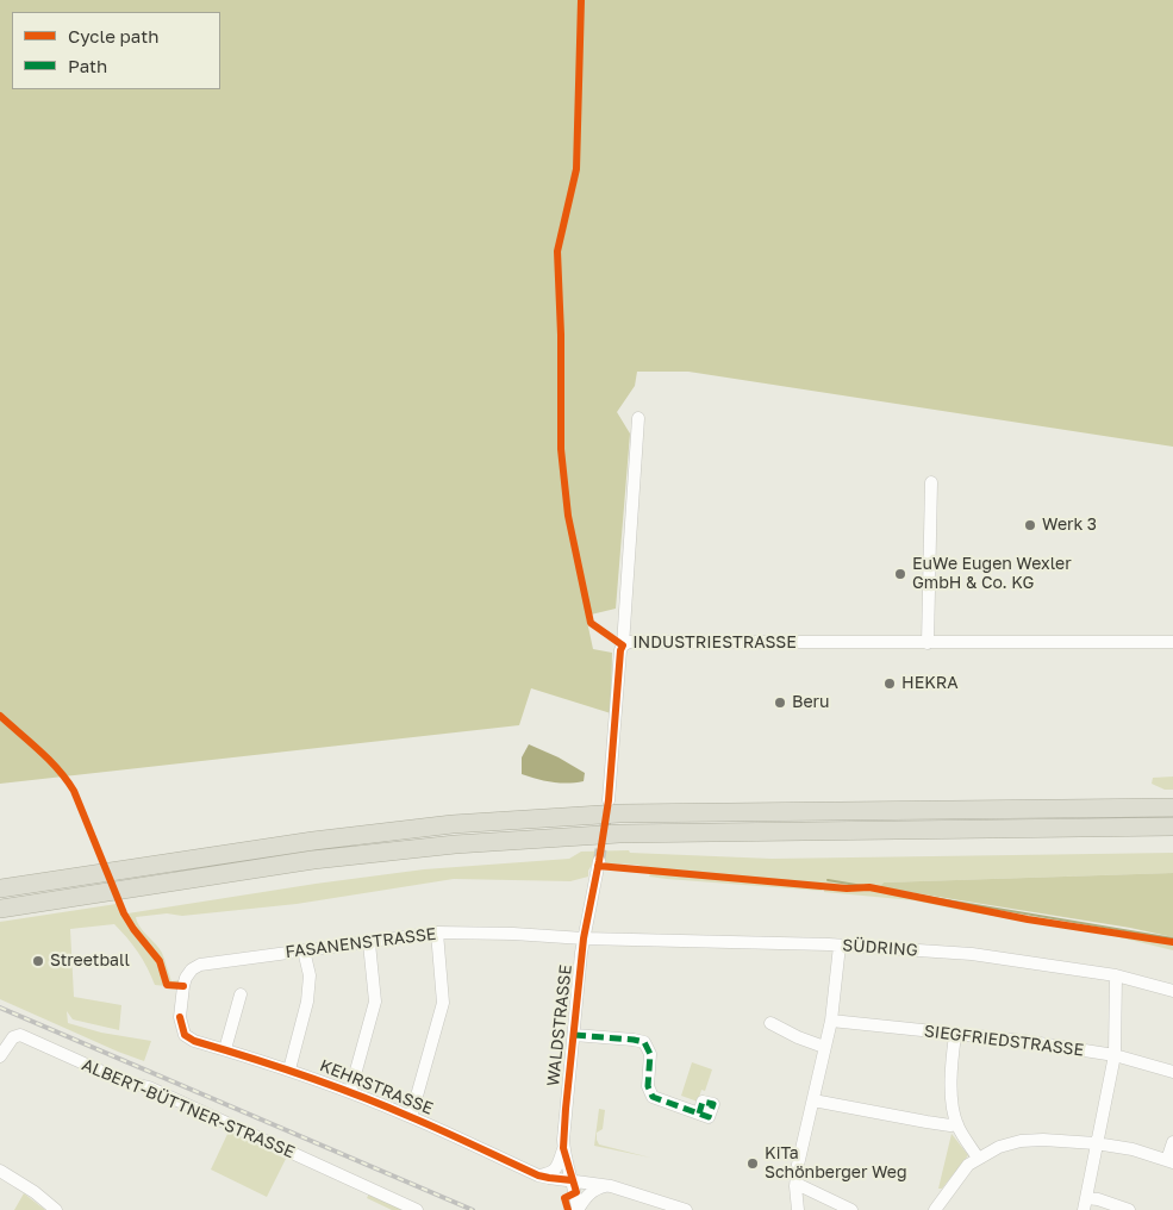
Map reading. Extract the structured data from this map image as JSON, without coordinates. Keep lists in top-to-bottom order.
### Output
{
  "streets": {
    "street": [
      "INDUSTRIESTRASSE",
      "FASANENSTRASSE",
      "SÜDRING",
      "WALDSTRASSE",
      "SIEGFRIEDSTRASSE",
      "KEHRSTRASSE",
      "ALBERT-BÜTTNER-STRASSE"
    ]
  },
  "crossings": [
    ["FASANENSTRASSE", "SÜDRING"],
    ["FASANENSTRASSE", "WALDSTRASSE"],
    ["FASANENSTRASSE", "KEHRSTRASSE"],
    ["SÜDRING", "WALDSTRASSE"],
    ["WALDSTRASSE", "KEHRSTRASSE"]
  ],
  "places": [
    "Werk 3",
    "EuWe Eugen Wexler GmbH & Co. KG",
    "HEKRA",
    "Beru",
    "Streetball",
    "KiTa Schönberger Weg"
  ],
  "legend": ["Cycle path", "Path"]
}
